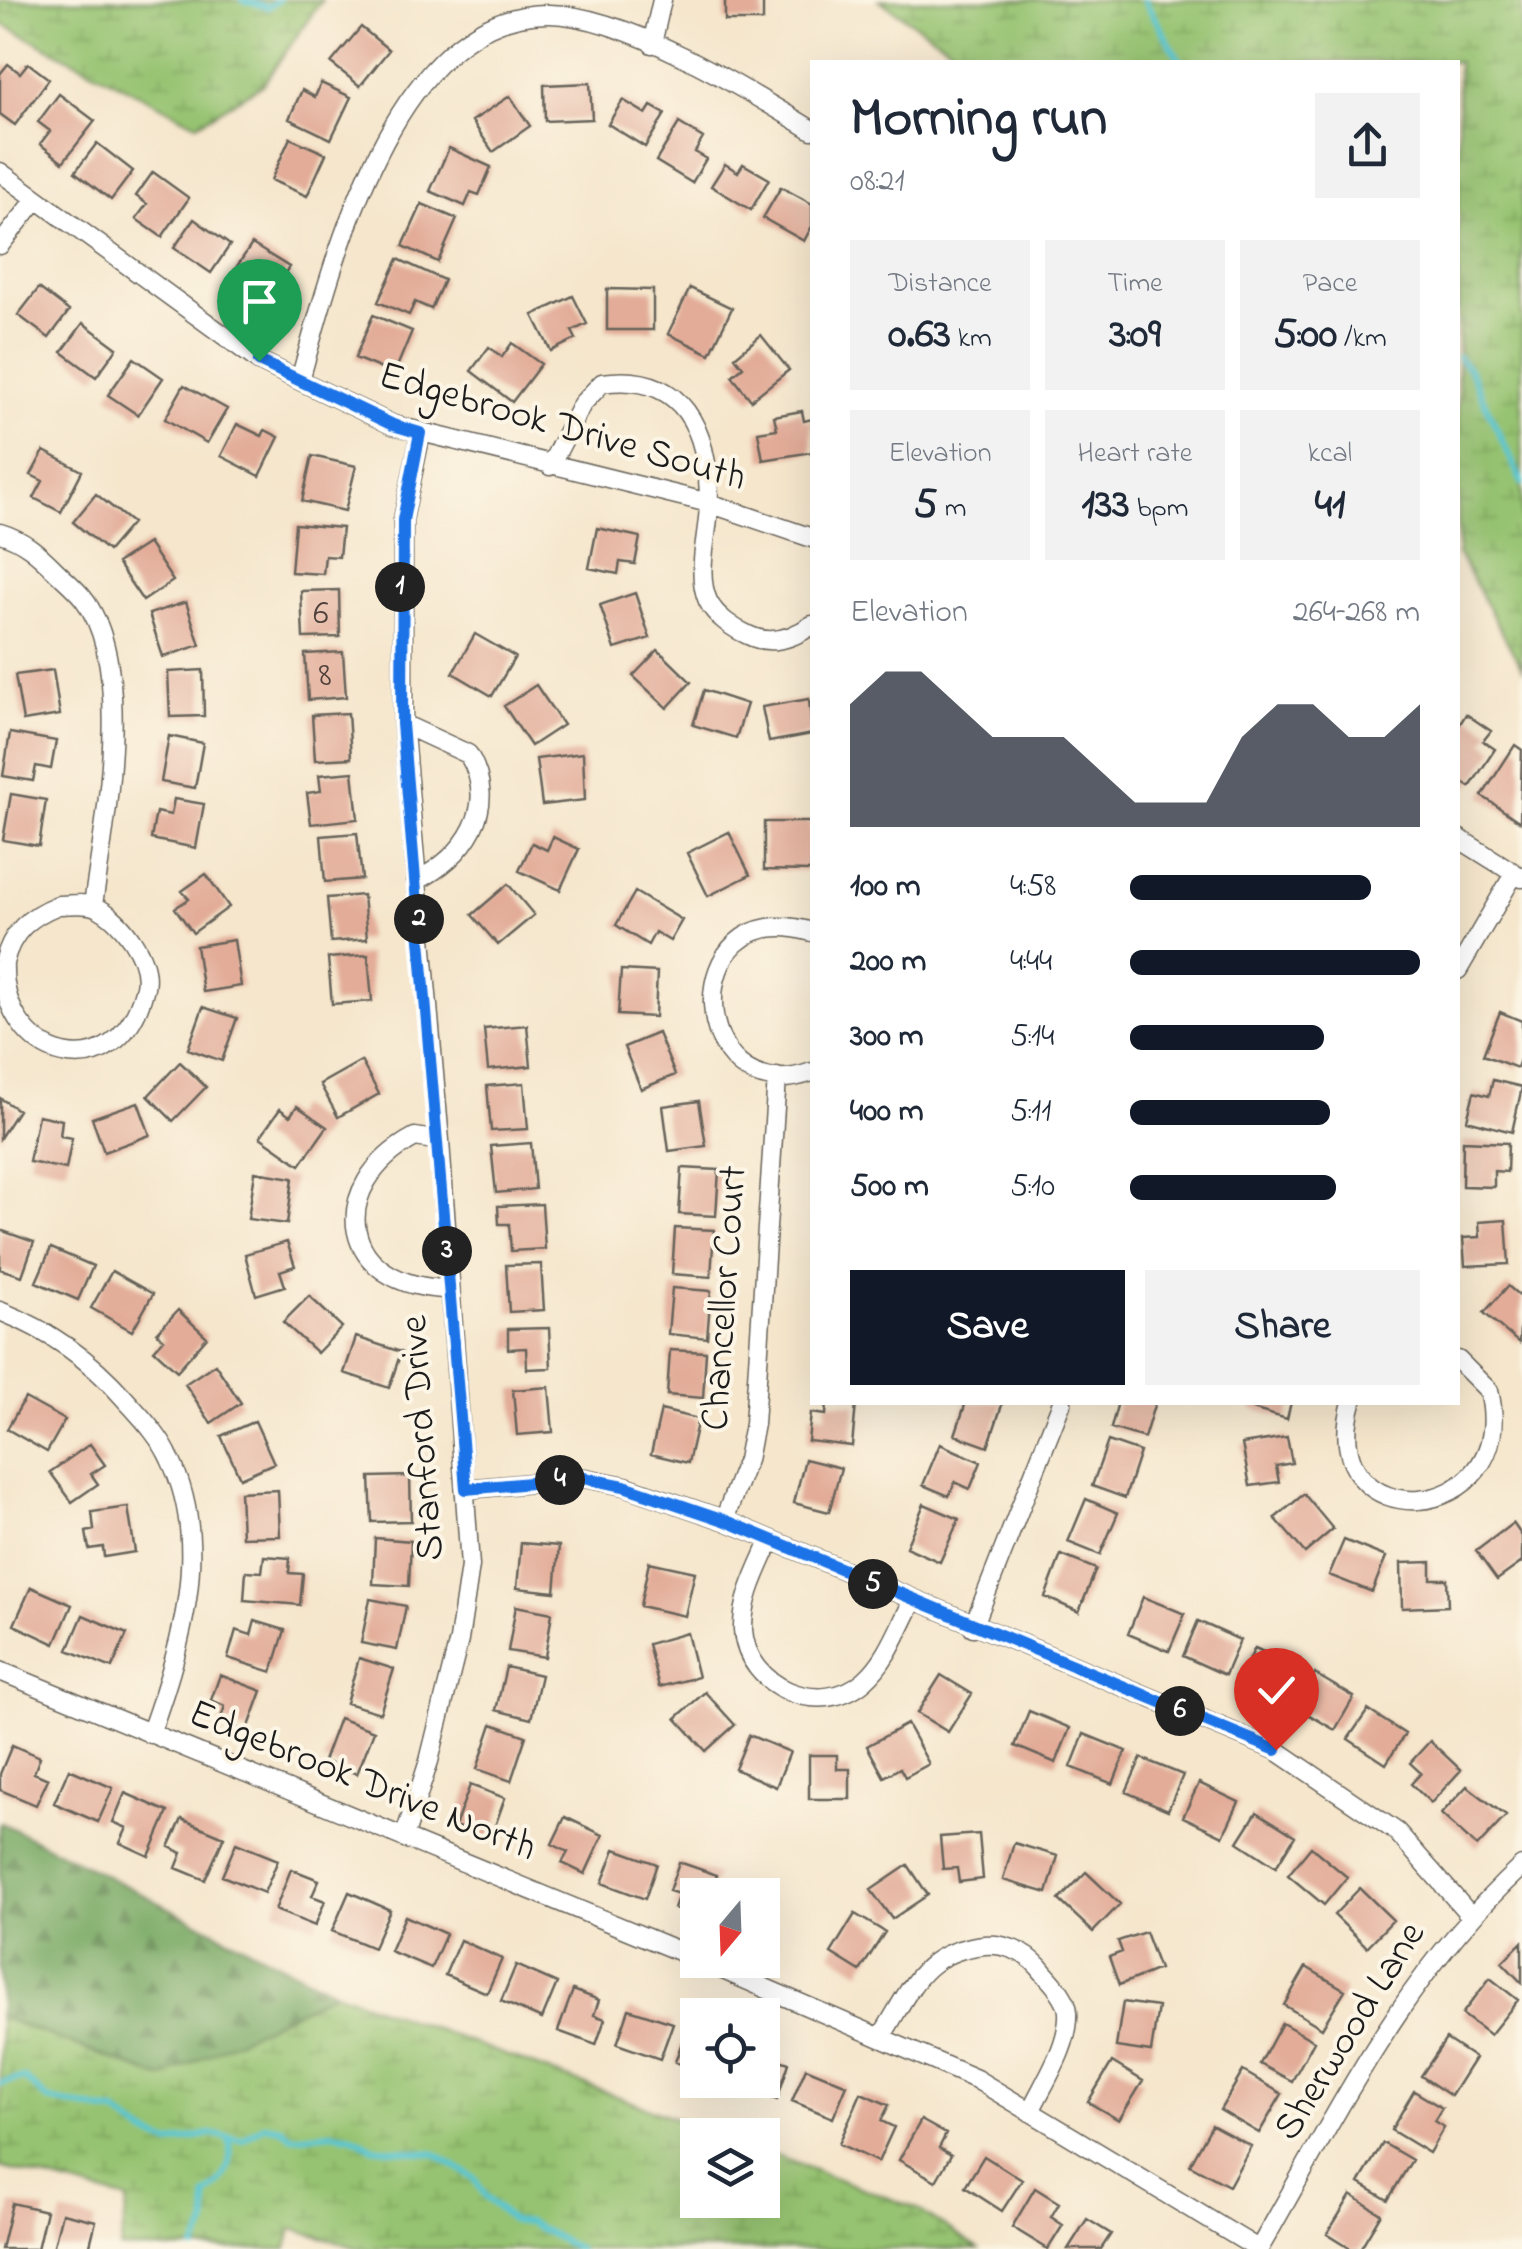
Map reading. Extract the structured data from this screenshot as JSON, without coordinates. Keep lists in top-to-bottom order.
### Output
{
  "streets": {
    "street": [
      "Edgebrook Drive South",
      "Chancellor Court",
      "Stanford Drive",
      "Edgebrook Drive North",
      "Sherwood Lane"
    ]
  },
  "crossings": [
    ["Edgebrook Drive South", "Stanford Drive"],
    ["Stanford Drive", "Edgebrook Drive North"],
    ["Edgebrook Drive North", "Sherwood Lane"]
  ],
  "house_numbers": ["6", "8"],
  "north": "bottom",
  "page": {
    "heading": ["Morning run", "08:21"],
    "stats": [
      ["Distance", "0.63 km"],
      ["Time", "3:09"],
      ["Pace", "5:00 /km"],
      ["Elevation", "5 m"],
      ["Heart rate", "133 bpm"],
      ["kcal", "41"]
    ],
    "pins": [
      "1",
      "2",
      "3",
      "4",
      "5",
      "6"
    ],
    "chart": ["Elevation", "264–268 m"],
    "list": [
      {
        "name": "100 m",
        "note": "4:58"
      },
      {
        "name": "200 m",
        "note": "4:44"
      },
      {
        "name": "300 m",
        "note": "5:14"
      },
      {
        "name": "400 m",
        "note": "5:11"
      },
      {
        "name": "500 m",
        "note": "5:10"
      }
    ],
    "buttons": ["Save", "Share"]
  }
}
